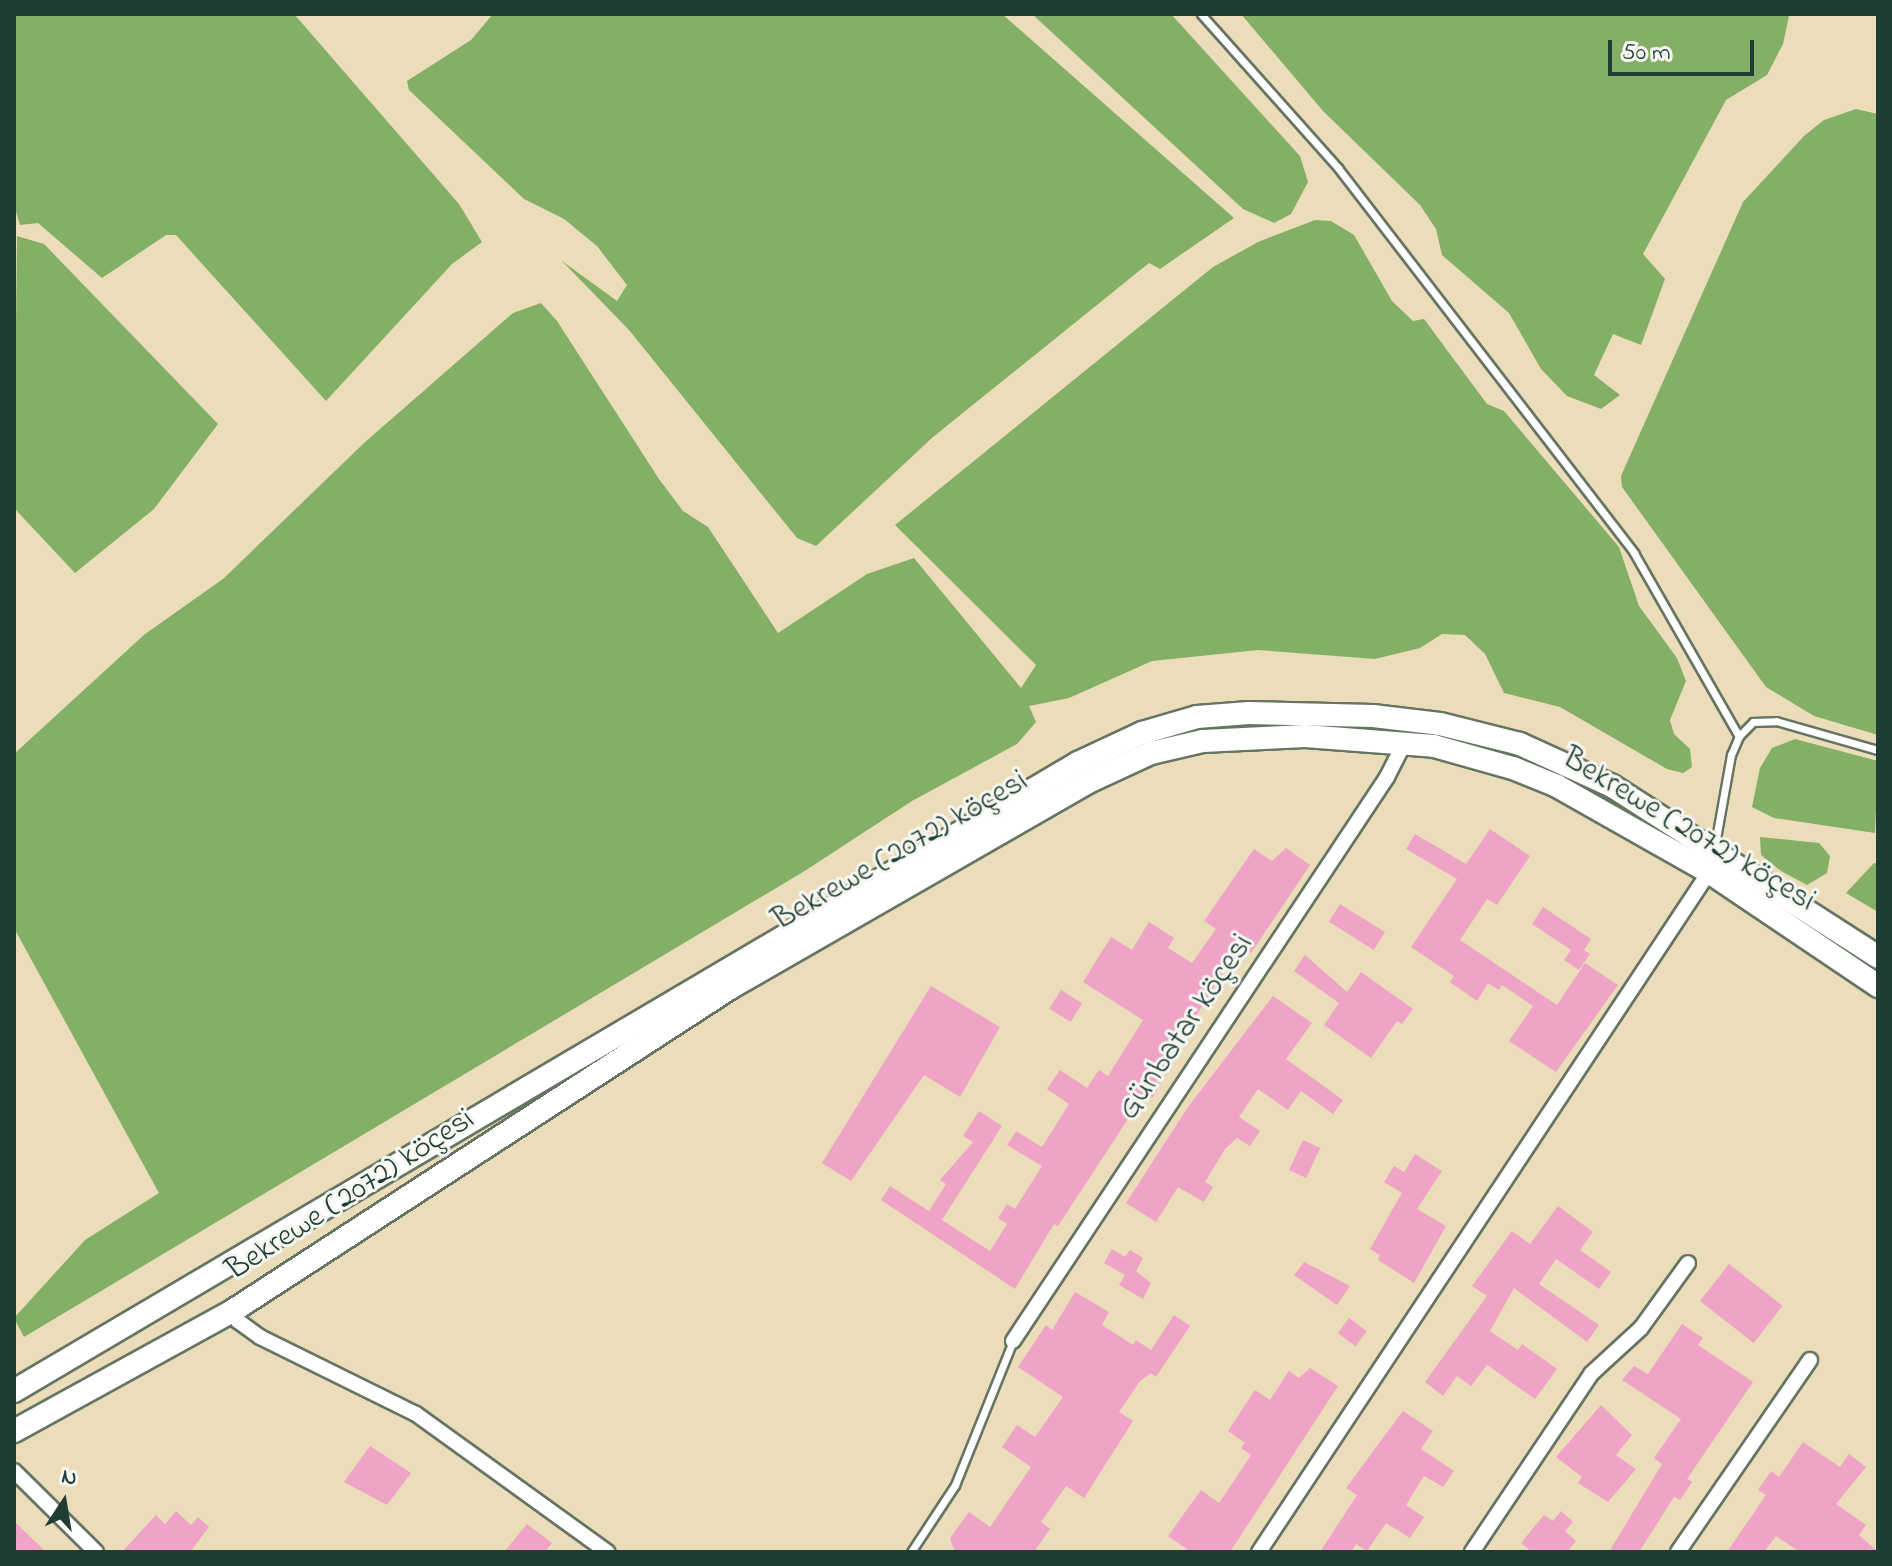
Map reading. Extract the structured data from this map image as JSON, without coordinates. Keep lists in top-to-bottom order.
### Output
{
  "streets": {
    "main road": ["Bekrewe (2072) köçesi"],
    "street": ["Günbatar köçesi"]
  },
  "crossings": [
    ["Bekrewe (2072) köçesi", "Günbatar köçesi"]
  ],
  "scale_bar": "50 m",
  "north": "top"
}
